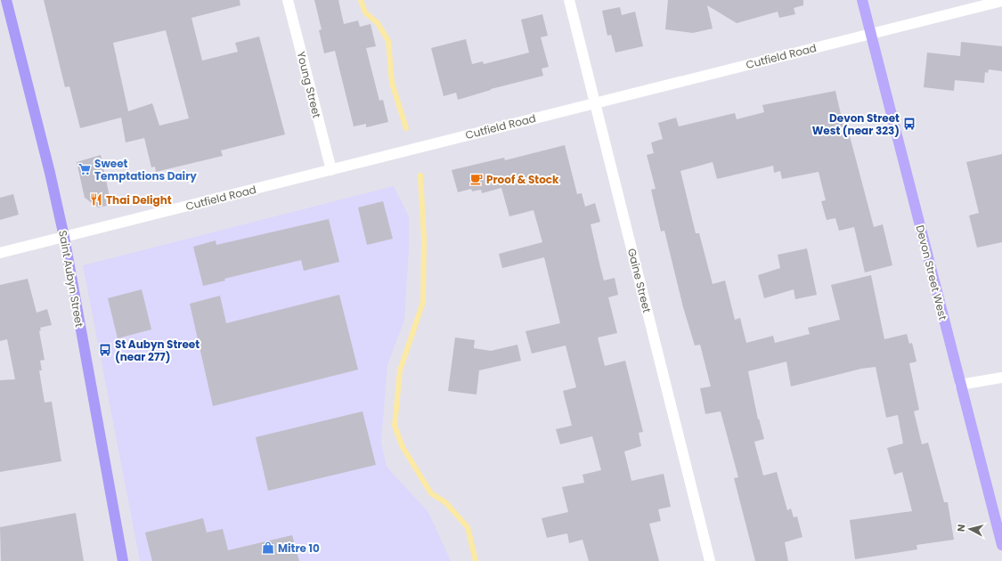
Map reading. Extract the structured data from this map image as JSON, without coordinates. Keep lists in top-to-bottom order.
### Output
{
  "streets": {
    "highway": ["Saint Aubyn Street"],
    "main road": ["Devon Street West"],
    "street": ["Cutfield Road", "Young Street", "Gaine Street"]
  },
  "crossings": [
    ["Cutfield Road", "Young Street"],
    ["Cutfield Road", "Devon Street West"],
    ["Cutfield Road", "Saint Aubyn Street"],
    ["Cutfield Road", "Gaine Street"]
  ],
  "places": {
    "bus stop": ["Devon Street West (near 323)", "St Aubyn Street (near 277)"],
    "supermarket": ["Sweet Temptations Dairy"],
    "cafe": ["Proof & Stock"],
    "restaurant": ["Thai Delight"],
    "shop": ["Mitre 10"]
  },
  "north": "left"
}
